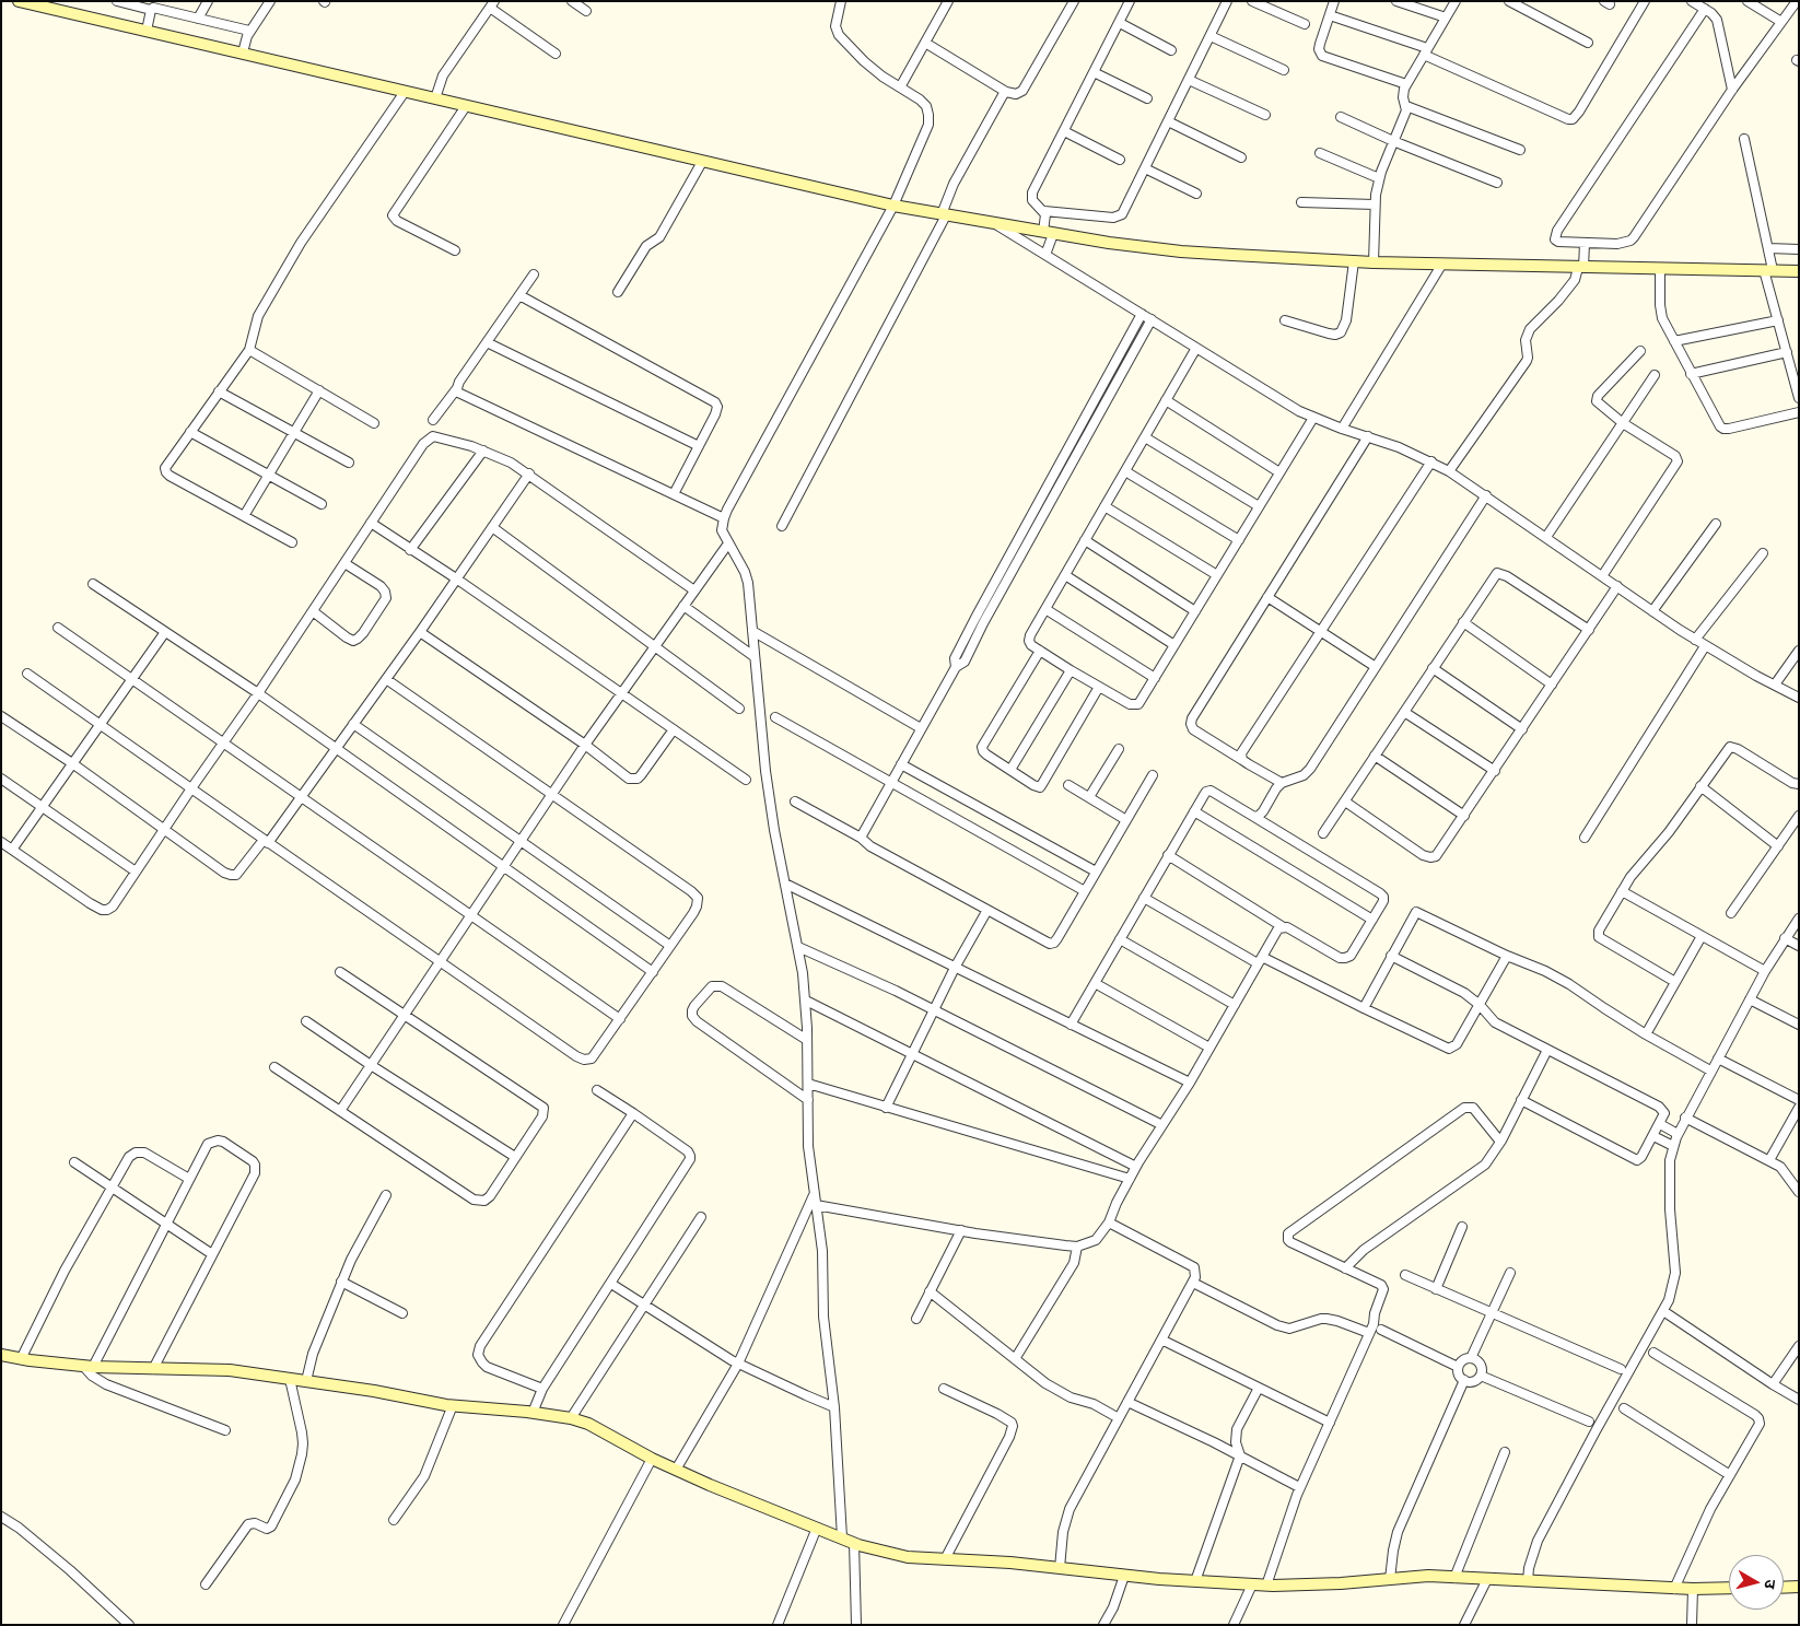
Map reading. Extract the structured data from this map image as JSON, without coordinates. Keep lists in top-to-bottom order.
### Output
{
  "north": "right"
}
